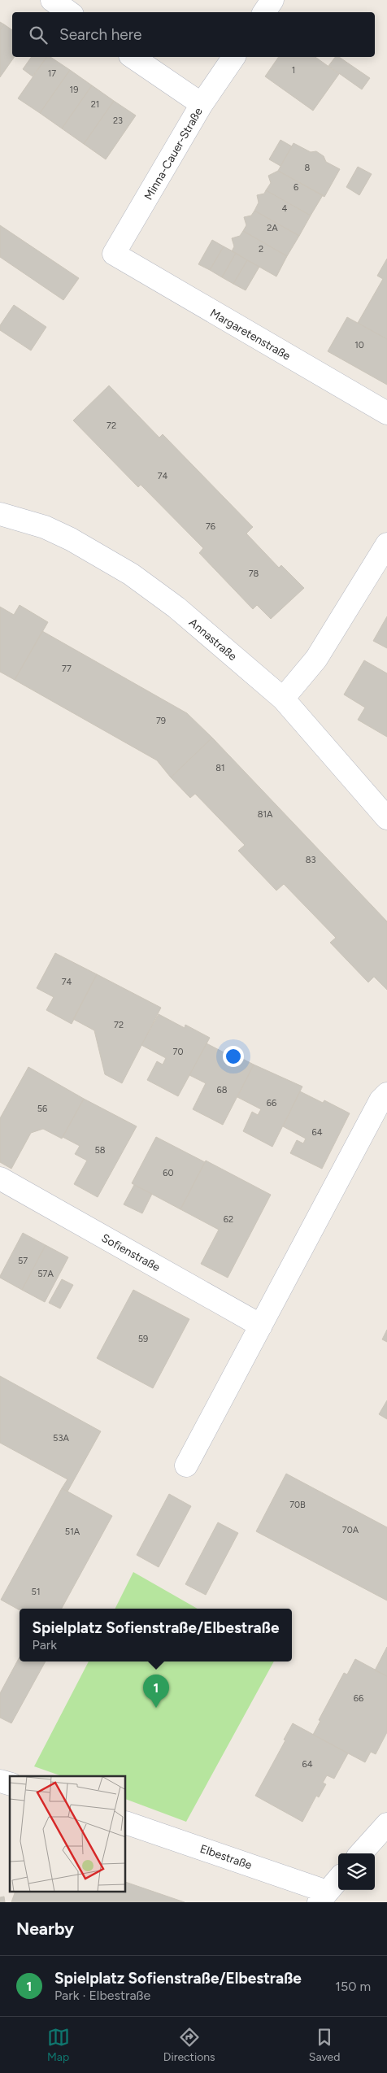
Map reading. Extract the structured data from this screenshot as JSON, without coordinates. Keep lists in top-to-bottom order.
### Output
{
  "streets": {
    "street": [
      "Minna-Cauer-Straße",
      "Margaretenstraße",
      "Annastraße",
      "Sofienstraße",
      "Elbestraße"
    ]
  },
  "crossings": [
    ["Minna-Cauer-Straße", "Margaretenstraße"]
  ],
  "house_numbers": [
    "1",
    "17",
    "19",
    "21",
    "23",
    "8",
    "6",
    "4",
    "2A",
    "2",
    "10",
    "72",
    "74",
    "76",
    "78",
    "77",
    "79",
    "81",
    "81A",
    "83",
    "74",
    "72",
    "70",
    "68",
    "66",
    "56",
    "64",
    "58",
    "60",
    "62",
    "57",
    "57A",
    "59",
    "53A",
    "70B",
    "70A",
    "51A",
    "51",
    "66",
    "64"
  ],
  "page": {
    "search": "Search here",
    "popup": ["Spielplatz Sofienstraße/Elbestraße", "Park"],
    "pins": "1",
    "heading": "Nearby",
    "list": [
      {
        "mark": "1",
        "name": "Spielplatz Sofienstraße/Elbestraße",
        "note": "Park · Elbestraße",
        "value": "150 m"
      }
    ],
    "nav": ["Map", "Directions", "Saved"]
  }
}
